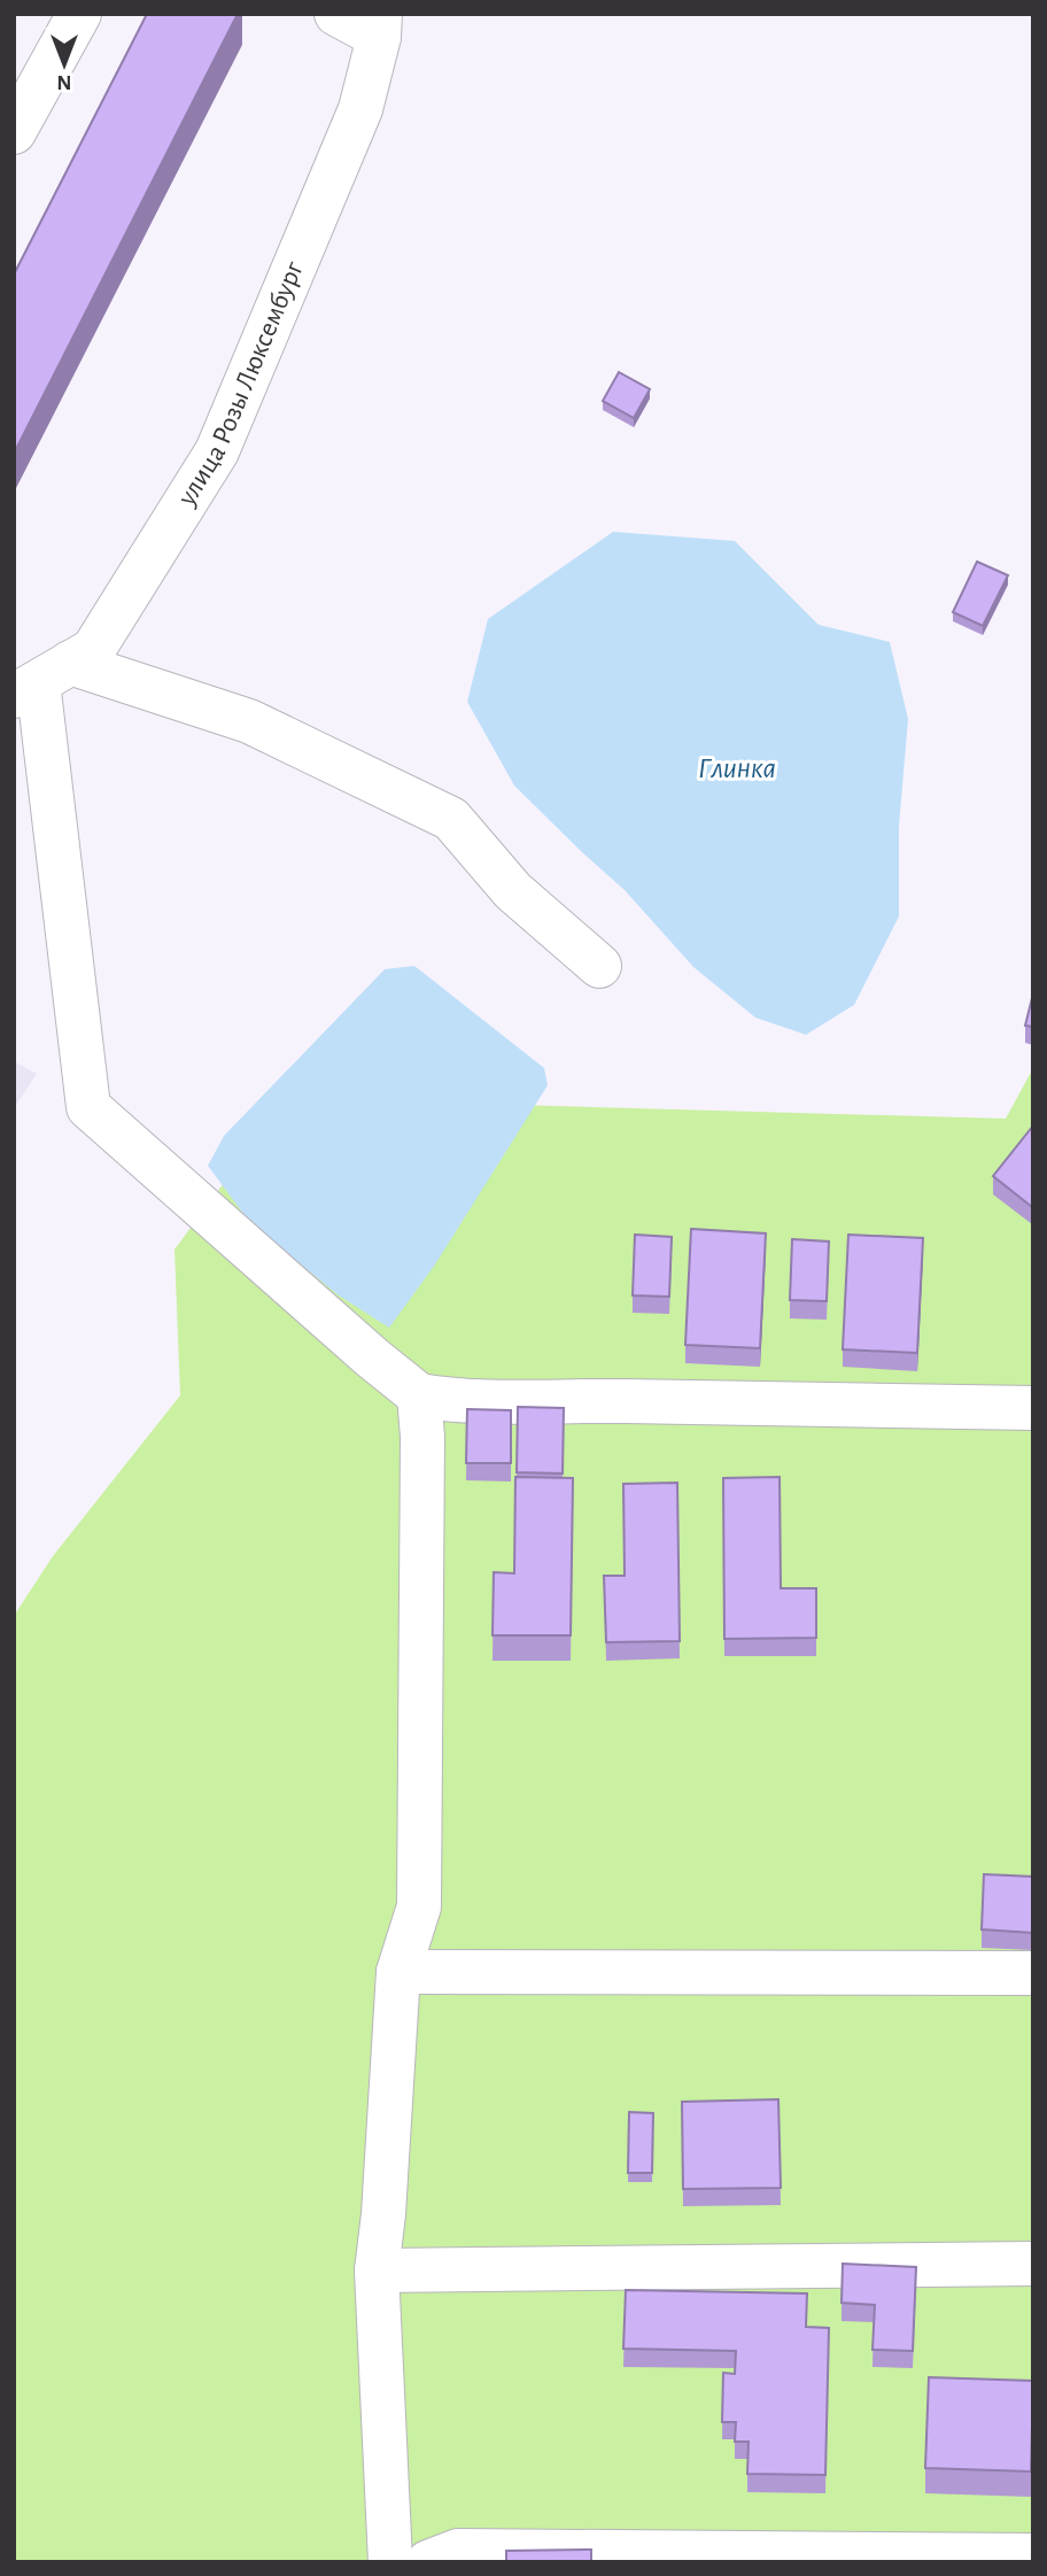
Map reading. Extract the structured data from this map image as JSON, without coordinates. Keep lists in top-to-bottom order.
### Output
{
  "streets": {
    "street": ["улица Розы Люксембург"]
  },
  "water": ["Глинка"],
  "north": "bottom"
}
